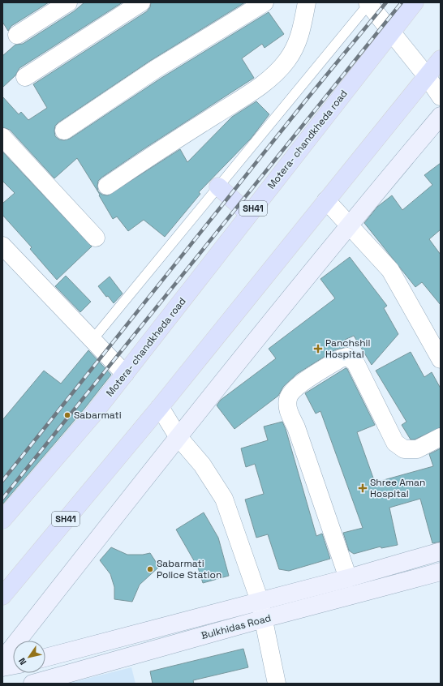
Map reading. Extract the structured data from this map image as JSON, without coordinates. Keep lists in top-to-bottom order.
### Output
{
  "streets": {
    "main road": ["Motera- chandkheda road", "SH41"],
    "street": ["Bulkhidas Road"]
  },
  "places": {
    "health": ["Panchshil Hospital", "Shree Aman Hospital"],
    "other": ["Sabarmati", "Sabarmati Police Station"]
  },
  "north": "bottom left"
}
